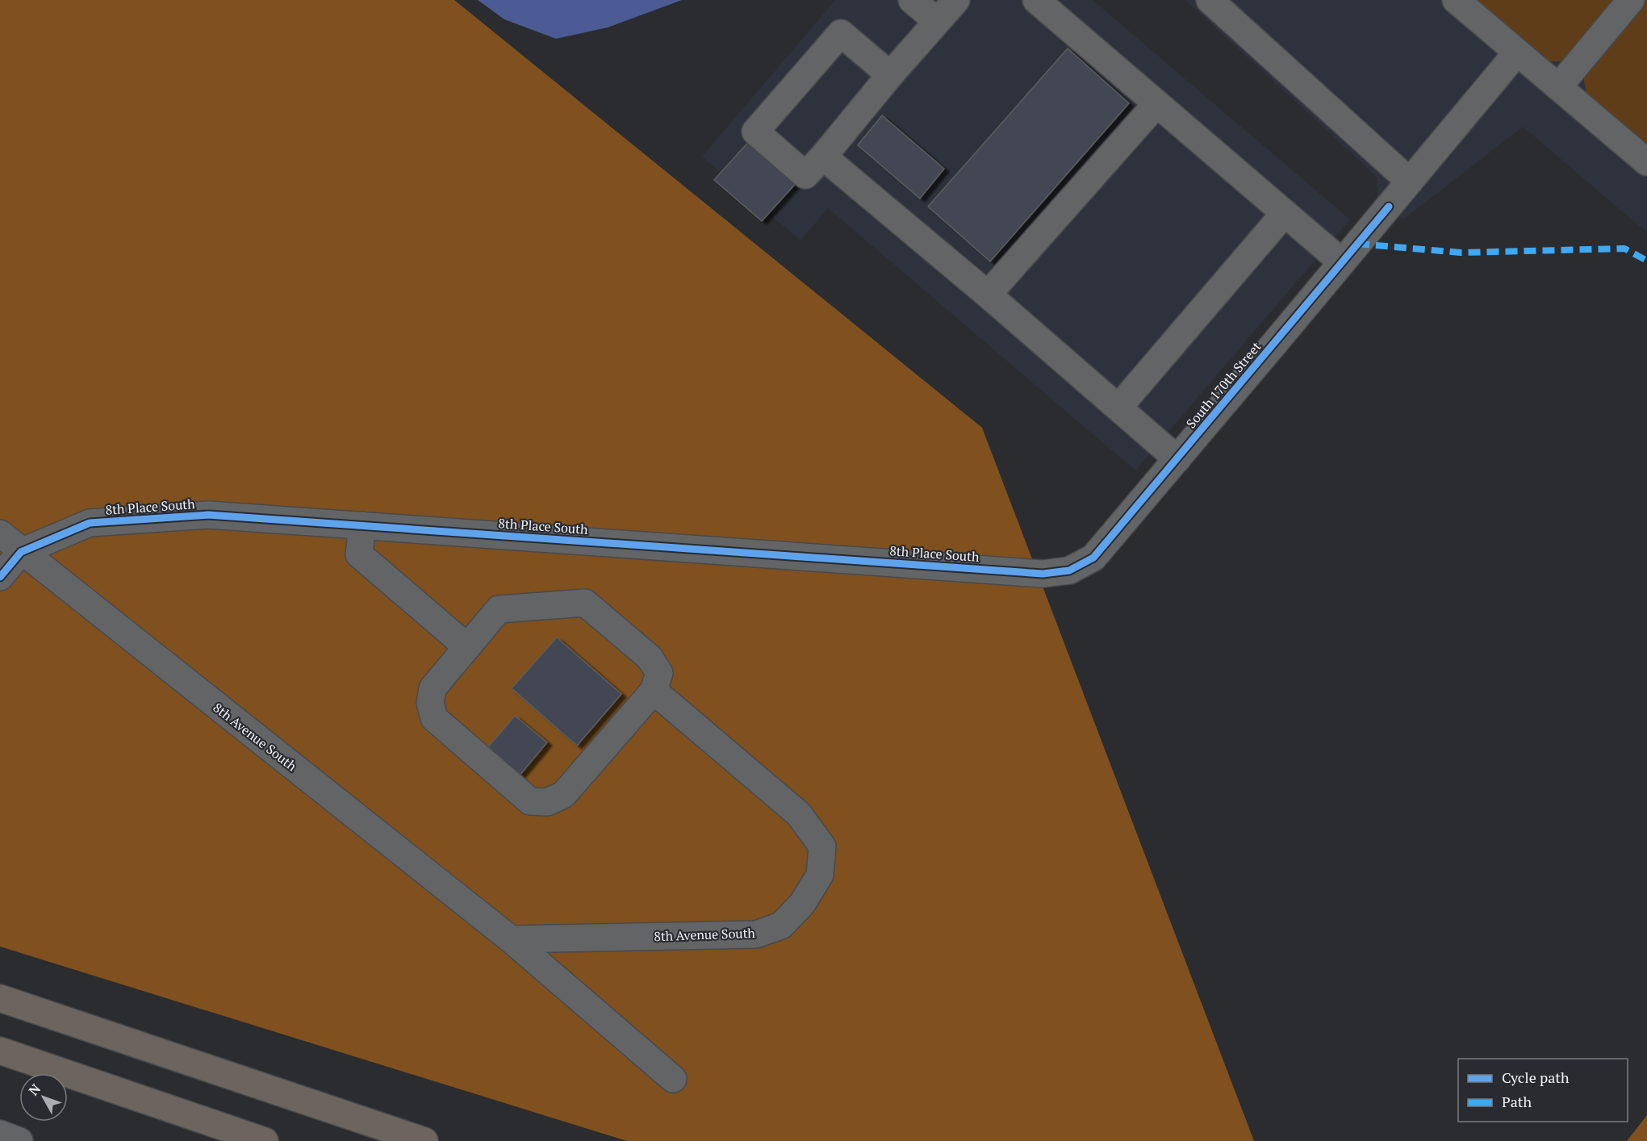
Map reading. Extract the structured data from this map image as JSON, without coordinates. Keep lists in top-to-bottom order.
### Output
{
  "streets": {
    "street": ["South 170th Street", "8th Place South", "8th Avenue South"]
  },
  "crossings": [
    ["South 170th Street", "8th Place South"],
    ["8th Place South", "8th Avenue South"]
  ],
  "legend": ["Cycle path", "Path"],
  "north": "top left"
}
